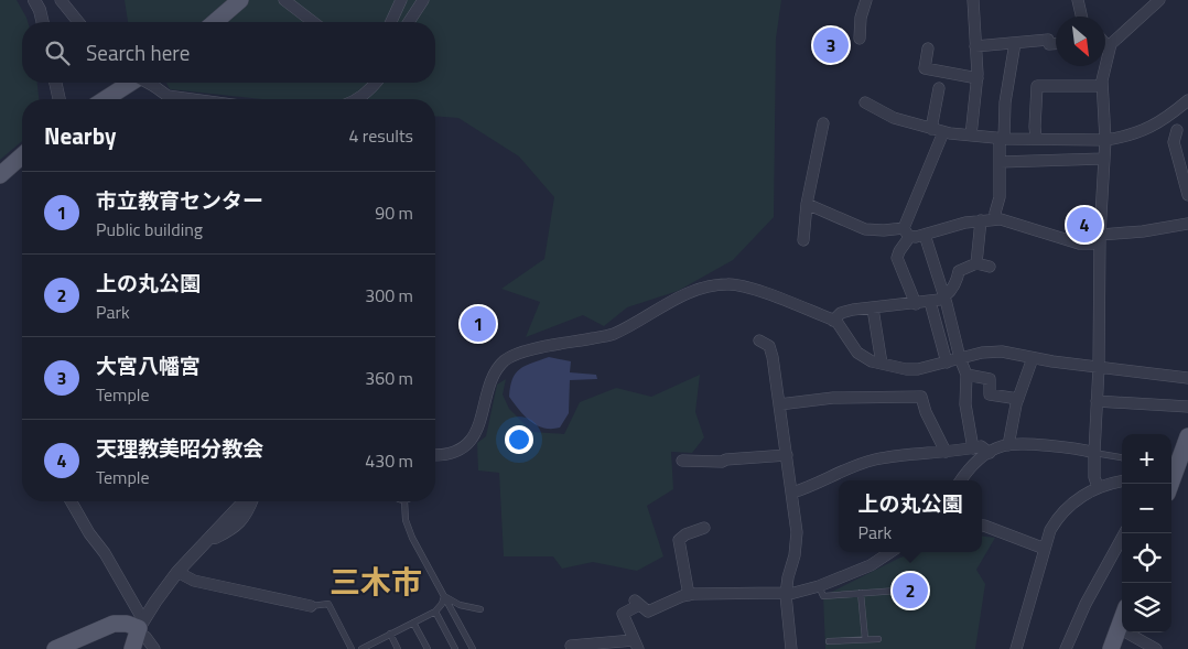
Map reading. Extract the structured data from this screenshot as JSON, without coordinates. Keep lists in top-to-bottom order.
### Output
{
  "districts": ["三木市"],
  "north": "bottom right",
  "page": {
    "search": "Search here",
    "pins": [
      "3",
      "4",
      "1",
      "2"
    ],
    "heading": ["Nearby", "4 results"],
    "list": [
      {
        "mark": "1",
        "name": "市立教育センター",
        "note": "Public building",
        "value": "90 m"
      },
      {
        "mark": "2",
        "name": "上の丸公園",
        "note": "Park",
        "value": "300 m"
      },
      {
        "mark": "3",
        "name": "大宮八幡宮",
        "note": "Temple",
        "value": "360 m"
      },
      {
        "mark": "4",
        "name": "天理教美昭分教会",
        "note": "Temple",
        "value": "430 m"
      }
    ],
    "map_buttons": ["+", "−"],
    "popup": ["上の丸公園", "Park"]
  }
}
